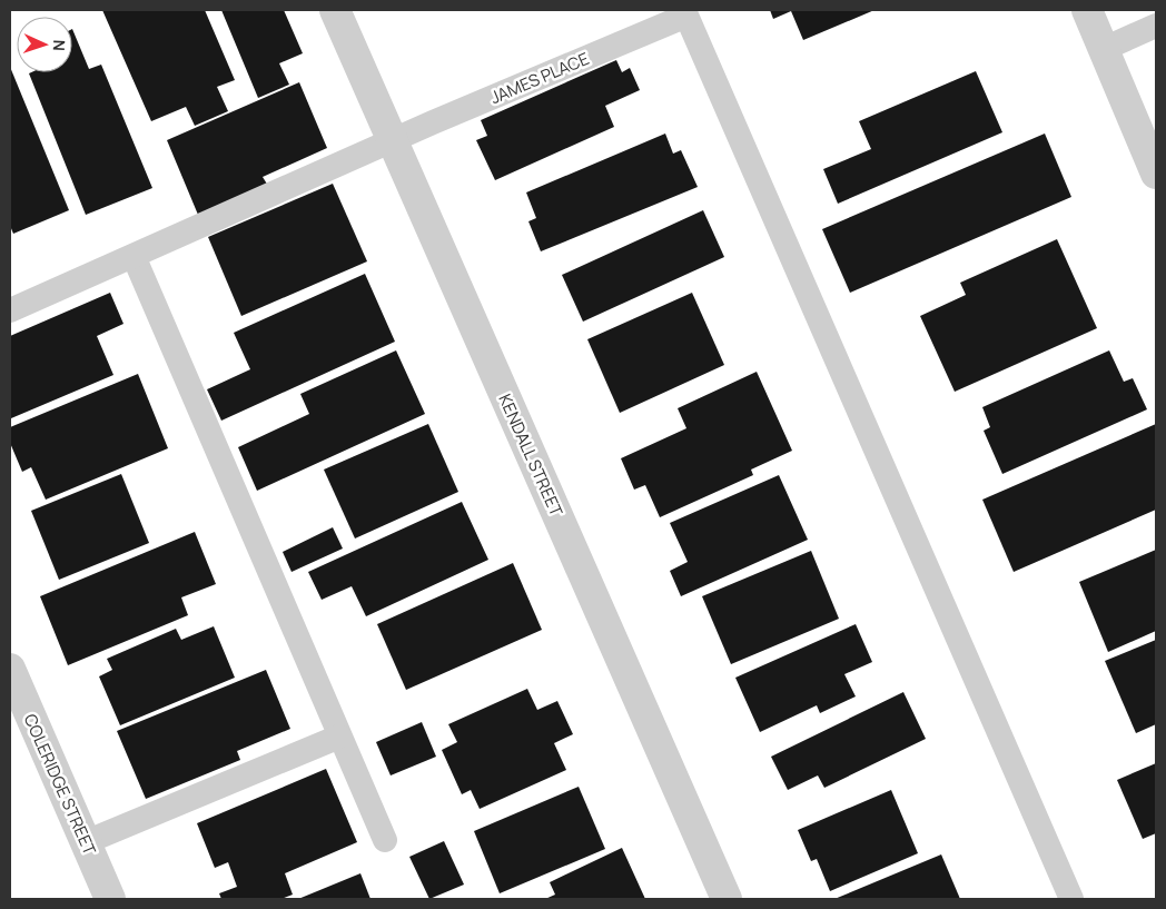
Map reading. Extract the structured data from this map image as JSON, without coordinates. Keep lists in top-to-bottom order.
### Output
{
  "streets": {
    "street": ["KENDALL STREET", "COLERIDGE STREET"],
    "lane": ["JAMES PLACE"]
  },
  "crossings": [
    ["JAMES PLACE", "KENDALL STREET"]
  ],
  "north": "right"
}
